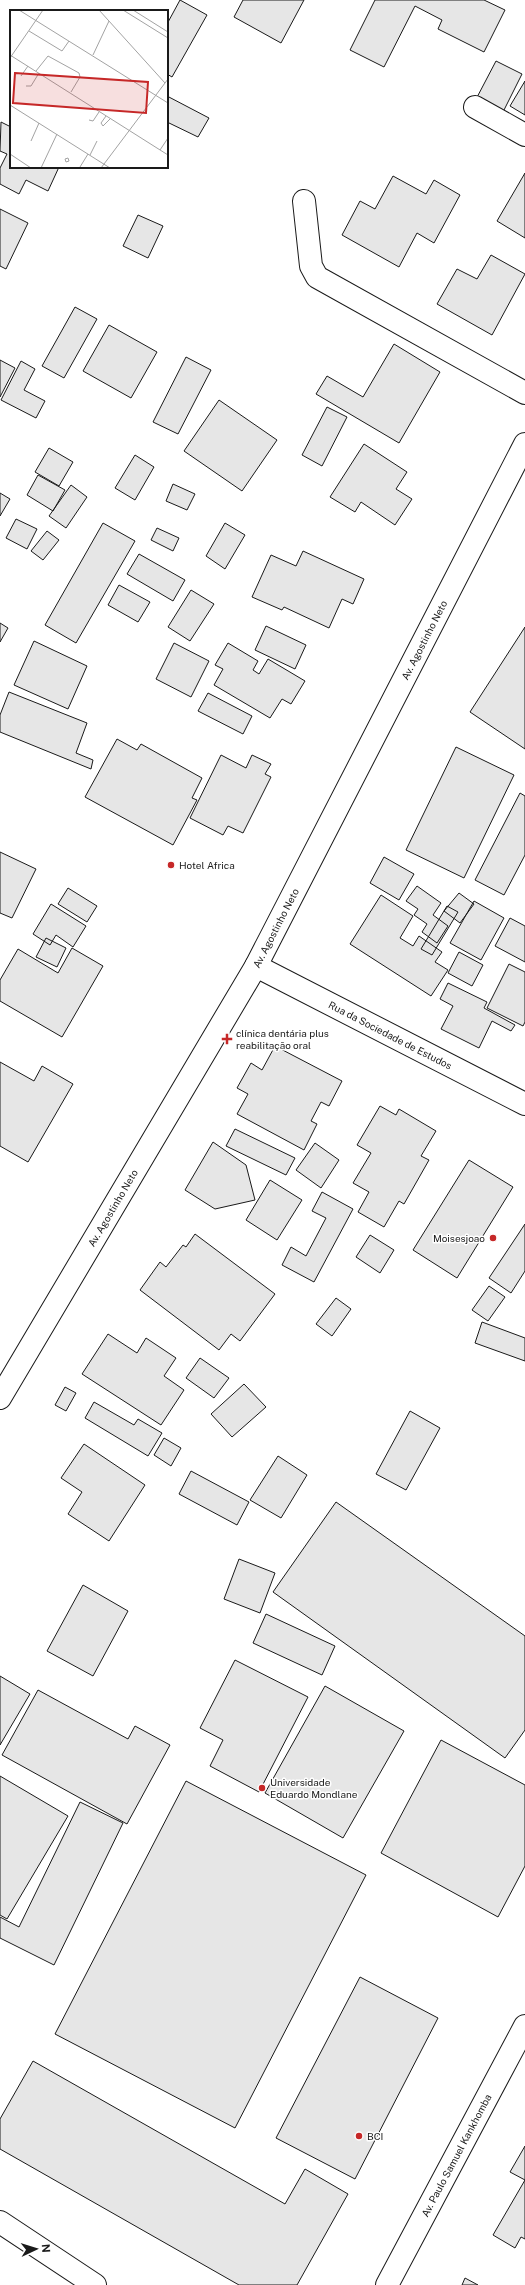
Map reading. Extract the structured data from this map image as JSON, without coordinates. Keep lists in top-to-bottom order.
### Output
{
  "streets": {
    "street": ["Av. Agostinho Neto", "Rua da Sociedade de Estudos", "Av. Paulo Samuel Kankhomba"]
  },
  "crossings": [
    ["Av. Agostinho Neto", "Rua da Sociedade de Estudos"]
  ],
  "places": {
    "other": [
      "Hotel Africa",
      "Moisesjoao",
      "Universidade Eduardo Mondlane",
      "BCI"
    ],
    "health": ["clínica dentária plus reabilitação oral"]
  },
  "north": "right"
}
